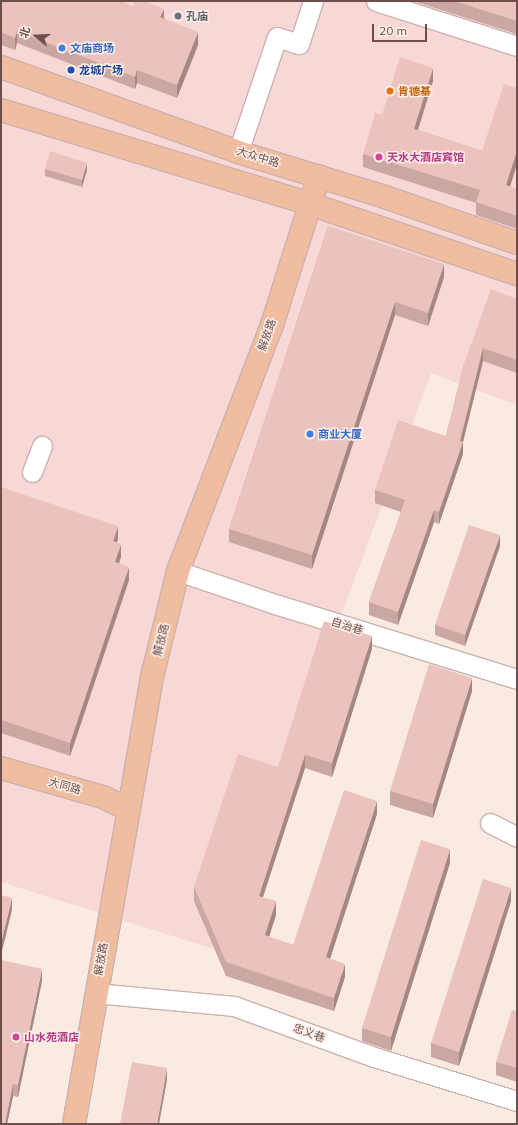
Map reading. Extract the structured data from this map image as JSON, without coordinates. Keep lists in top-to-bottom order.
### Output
{
  "streets": {
    "main road": ["大众中路", "解放路", "大同路"],
    "street": ["自治巷", "忠义巷"]
  },
  "crossings": [
    ["大众中路", "解放路"],
    ["解放路", "自治巷"],
    ["解放路", "大同路"],
    ["解放路", "忠义巷"]
  ],
  "places": [
    "孔庙",
    "文庙商场",
    "龙城广场",
    "肯德基",
    "天水大酒店宾馆",
    "商业大厦",
    "山水苑酒店"
  ],
  "scale_bar": "20 m",
  "north": "left"
}
